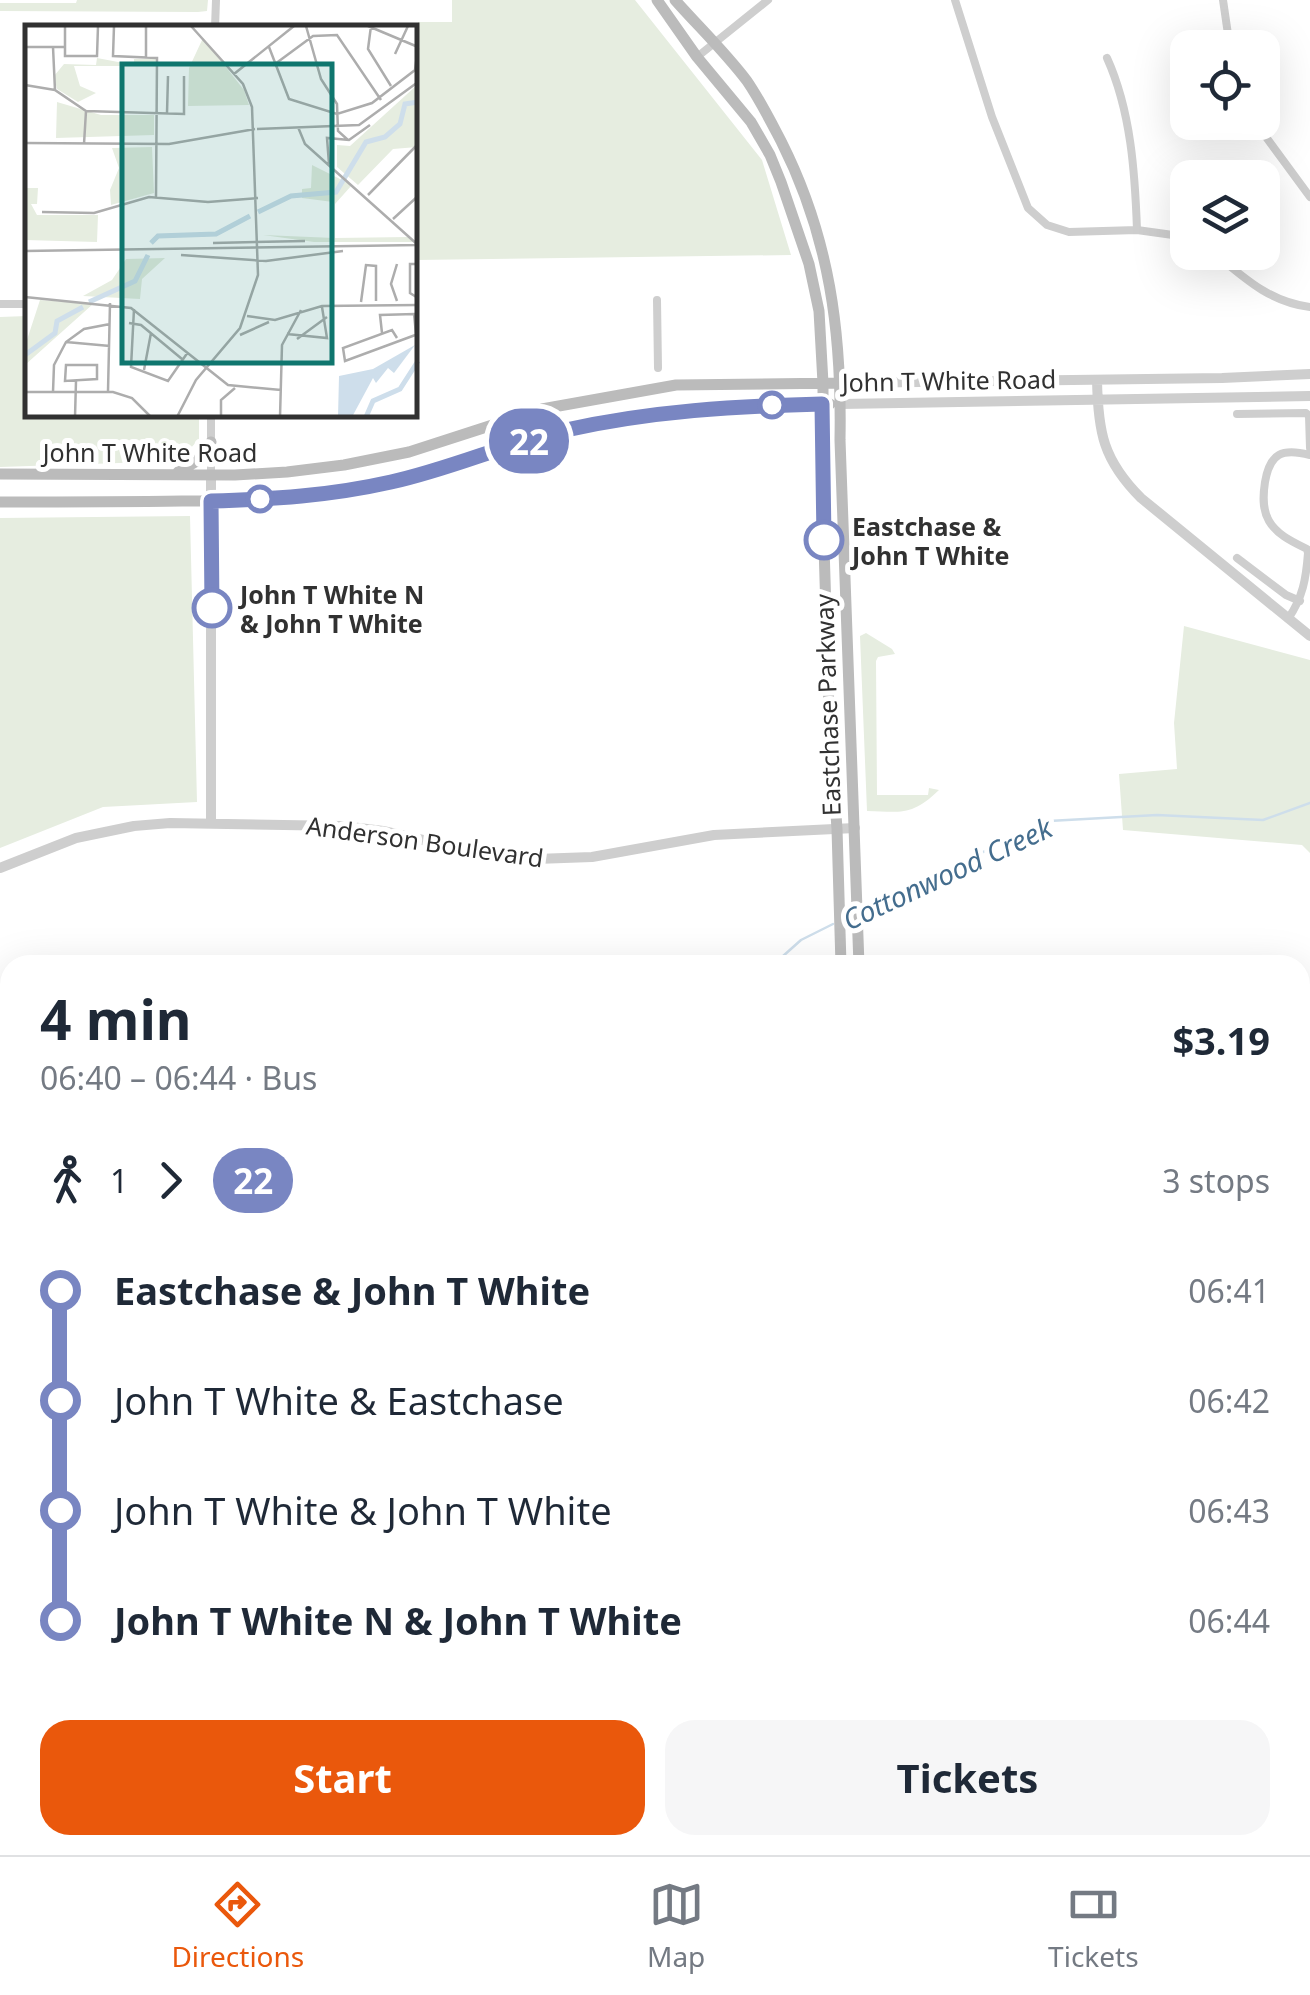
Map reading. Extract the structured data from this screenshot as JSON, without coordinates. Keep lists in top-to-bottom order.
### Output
{
  "streets": {
    "main road": ["John T White Road", "Eastchase Parkway"],
    "street": ["Anderson Boulevard"]
  },
  "crossings": [
    ["John T White Road", "Eastchase Parkway"],
    ["Eastchase Parkway", "Anderson Boulevard"]
  ],
  "water": ["Cottonwood Creek"],
  "places": ["Eastchase & John T White", "John T White N & John T White"],
  "lines": ["bus line 22"],
  "page": {
    "on_map": "22",
    "heading": ["4 min", "06:40 – 06:44 · Bus", "$3.19"],
    "legs": ["1", "22", "3 stops"],
    "list": [
      {
        "name": "Eastchase & John T White",
        "value": "06:41"
      },
      {
        "name": "John T White & Eastchase",
        "value": "06:42"
      },
      {
        "name": "John T White & John T White",
        "value": "06:43"
      },
      {
        "name": "John T White N & John T White",
        "value": "06:44"
      }
    ],
    "buttons": ["Start", "Tickets"],
    "tabs": ["Directions", "Map", "Tickets"]
  }
}
